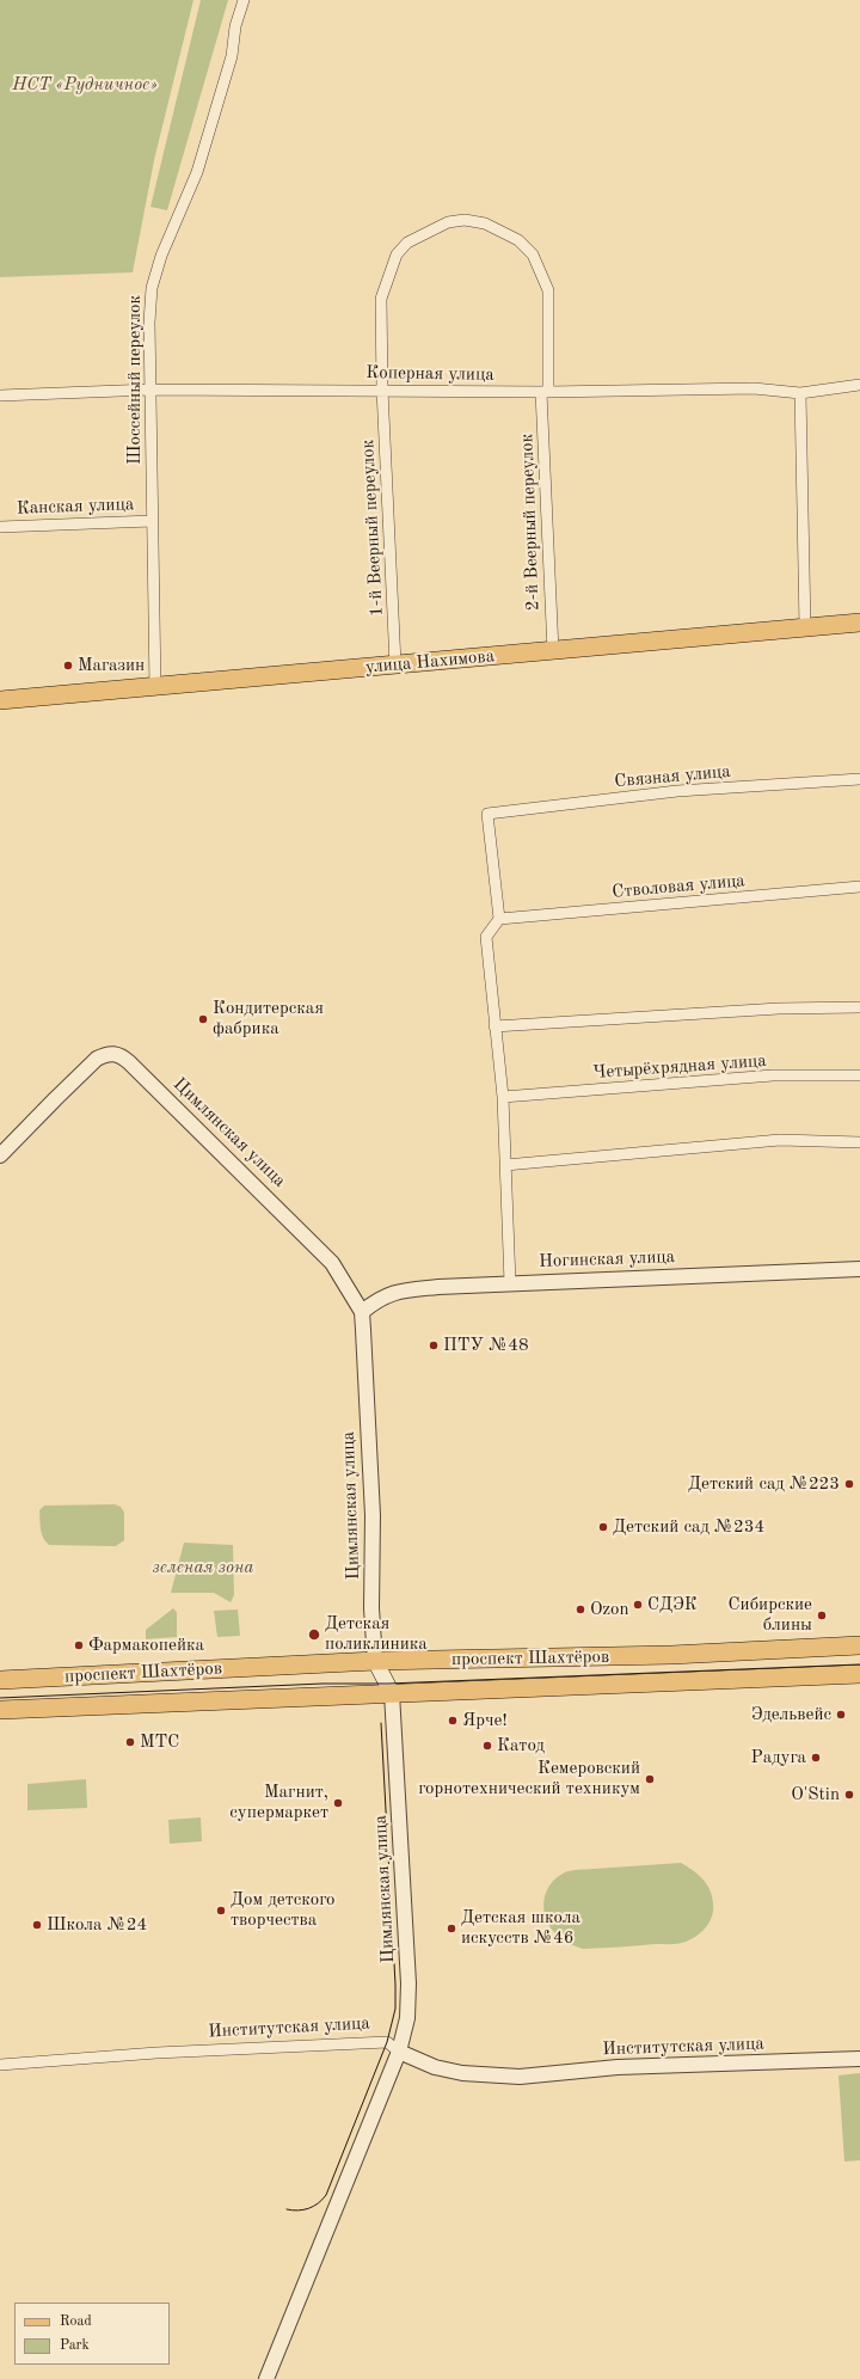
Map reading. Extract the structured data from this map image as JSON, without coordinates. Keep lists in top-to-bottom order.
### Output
{
  "streets": {
    "main road": ["улица Нахимова", "Цимлянская улица", "проспект Шахтёров"],
    "street": [
      "Коперная улица",
      "Шоссейный переулок",
      "Канская улица",
      "2-й Веерный переулок",
      "1-й Веерный переулок",
      "Связная улица",
      "Стволовая улица",
      "Четырёхрядная улица",
      "Ногинская улица",
      "Институтская улица"
    ]
  },
  "crossings": [
    ["Коперная улица", "Шоссейный переулок"],
    ["Коперная улица", "2-й Веерный переулок"],
    ["Коперная улица", "1-й Веерный переулок"],
    ["Шоссейный переулок", "Канская улица"],
    ["Шоссейный переулок", "улица Нахимова"],
    ["2-й Веерный переулок", "1-й Веерный переулок"],
    ["2-й Веерный переулок", "улица Нахимова"],
    ["1-й Веерный переулок", "улица Нахимова"],
    ["Связная улица", "Стволовая улица"],
    ["Цимлянская улица", "Ногинская улица"],
    ["Цимлянская улица", "проспект Шахтёров"],
    ["Цимлянская улица", "Институтская улица"]
  ],
  "parks": ["НСТ «Рудничное»", "зеленая зона"],
  "places": [
    "Магазин",
    "Кондитерская фабрика",
    "ПТУ №48",
    "Детский сад №223",
    "Детский сад №234",
    "СДЭК",
    "Ozon",
    "Сибирские блины",
    "Детская поликлиника",
    "Фармакопейка",
    "Эдельвейс",
    "Ярче!",
    "МТС",
    "Катод",
    "Радуга",
    "Кемеровский горнотехнический техникум",
    "O'Stin",
    "Магнит, супермаркет",
    "Дом детского творчества",
    "Школа №24",
    "Детская школа искусств №46"
  ],
  "legend": ["Road", "Park"]
}
